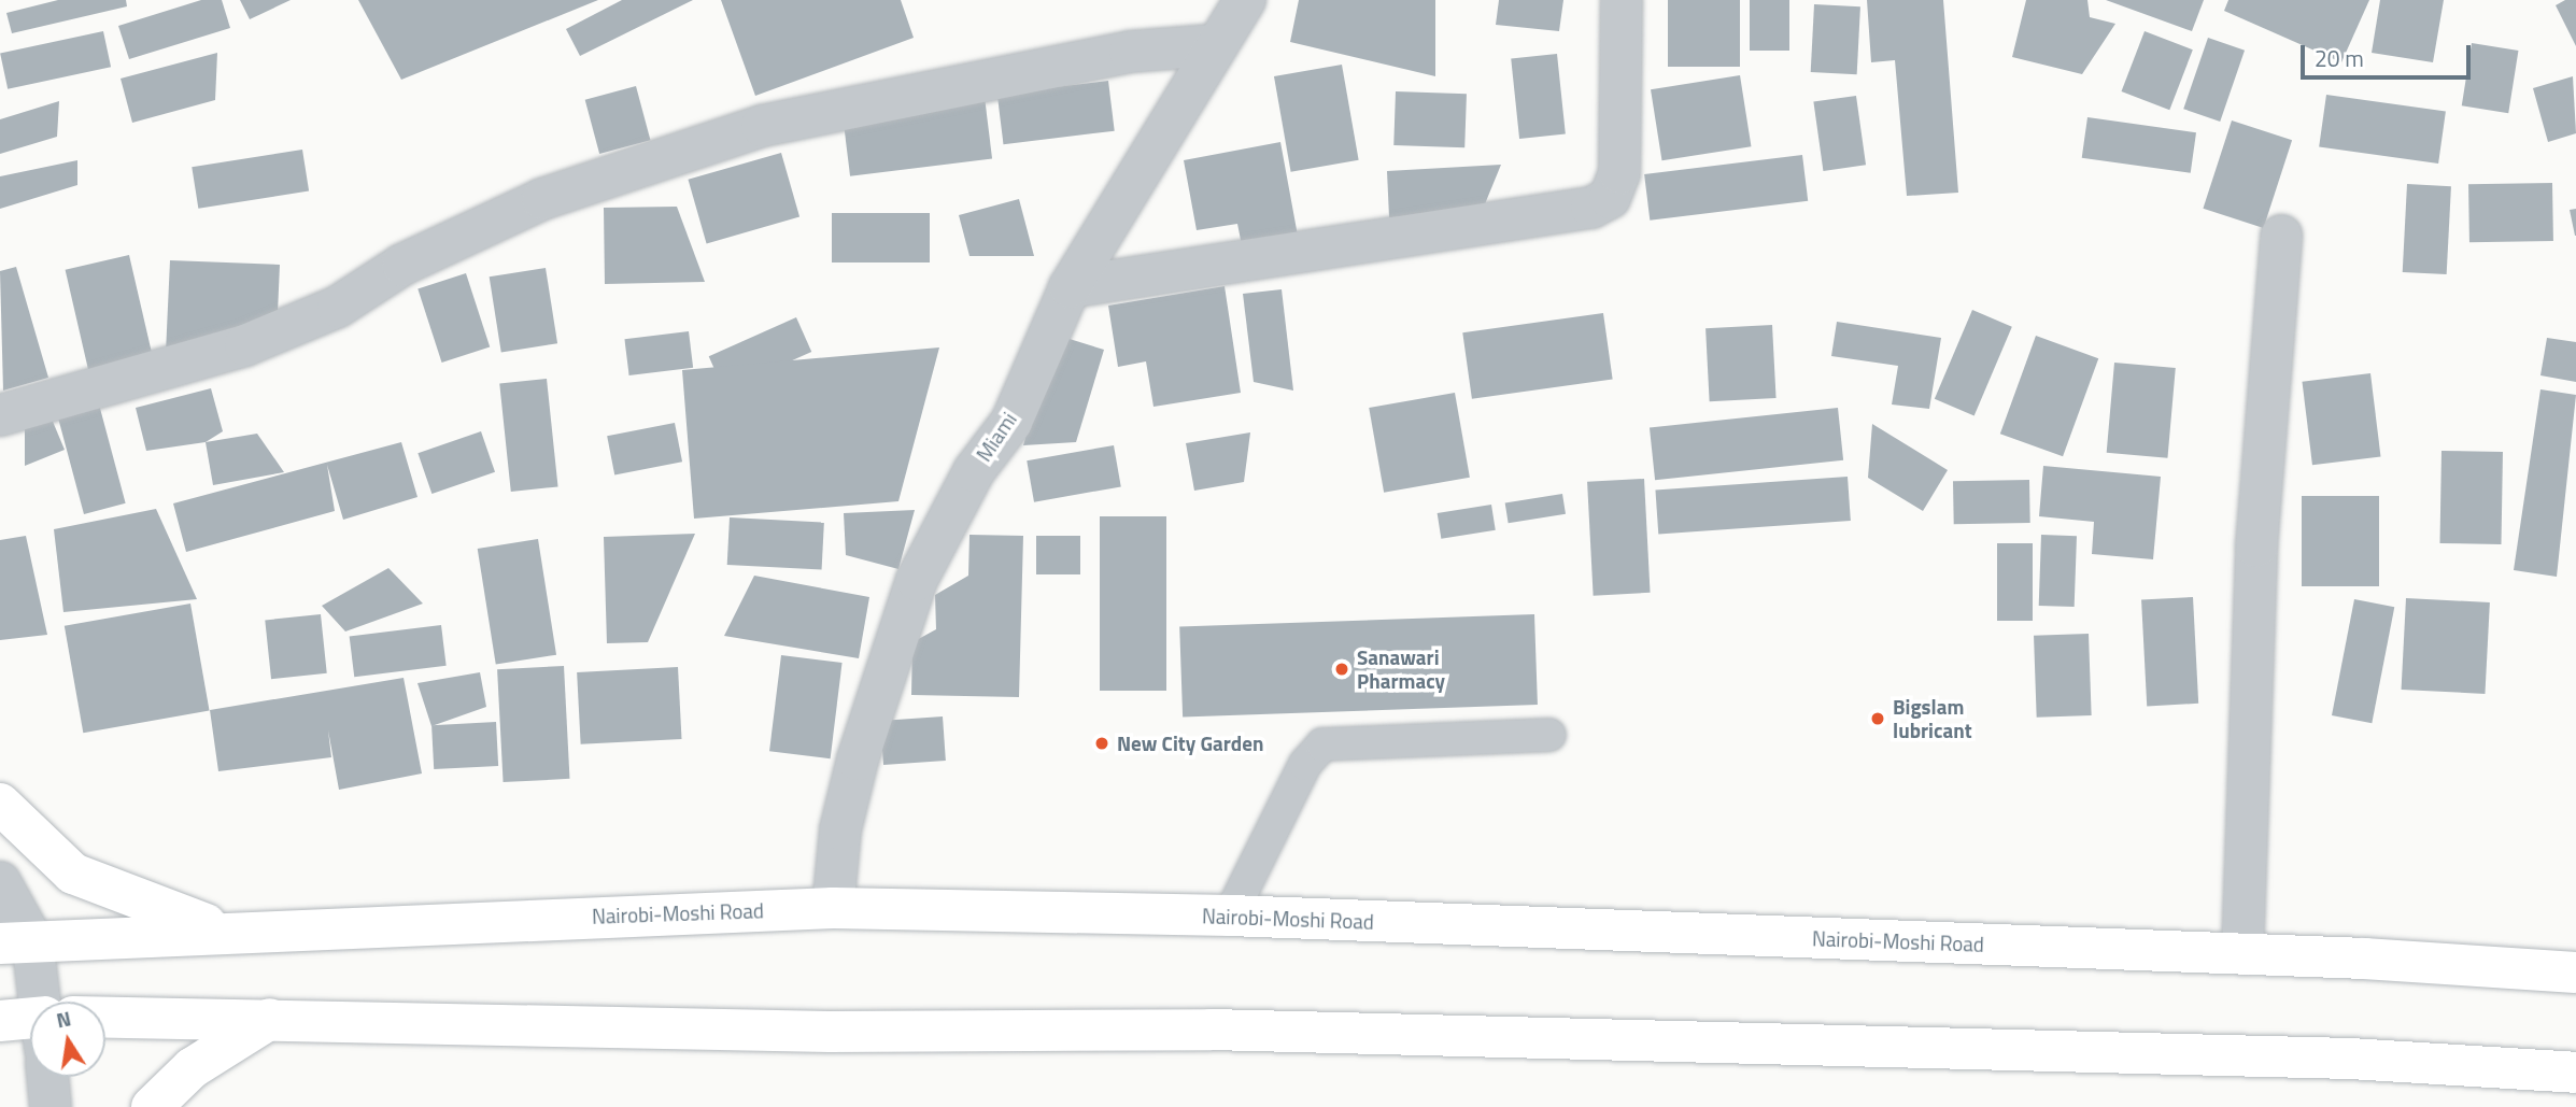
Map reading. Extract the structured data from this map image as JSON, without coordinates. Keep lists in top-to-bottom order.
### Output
{
  "streets": {
    "highway": ["Nairobi-Moshi Road"],
    "street": ["Miami"]
  },
  "crossings": [
    ["Miami", "Nairobi-Moshi Road"]
  ],
  "places": ["Sanawari Pharmacy", "Bigslam lubricant", "New City Garden"],
  "scale_bar": "20 m",
  "north": "top"
}
